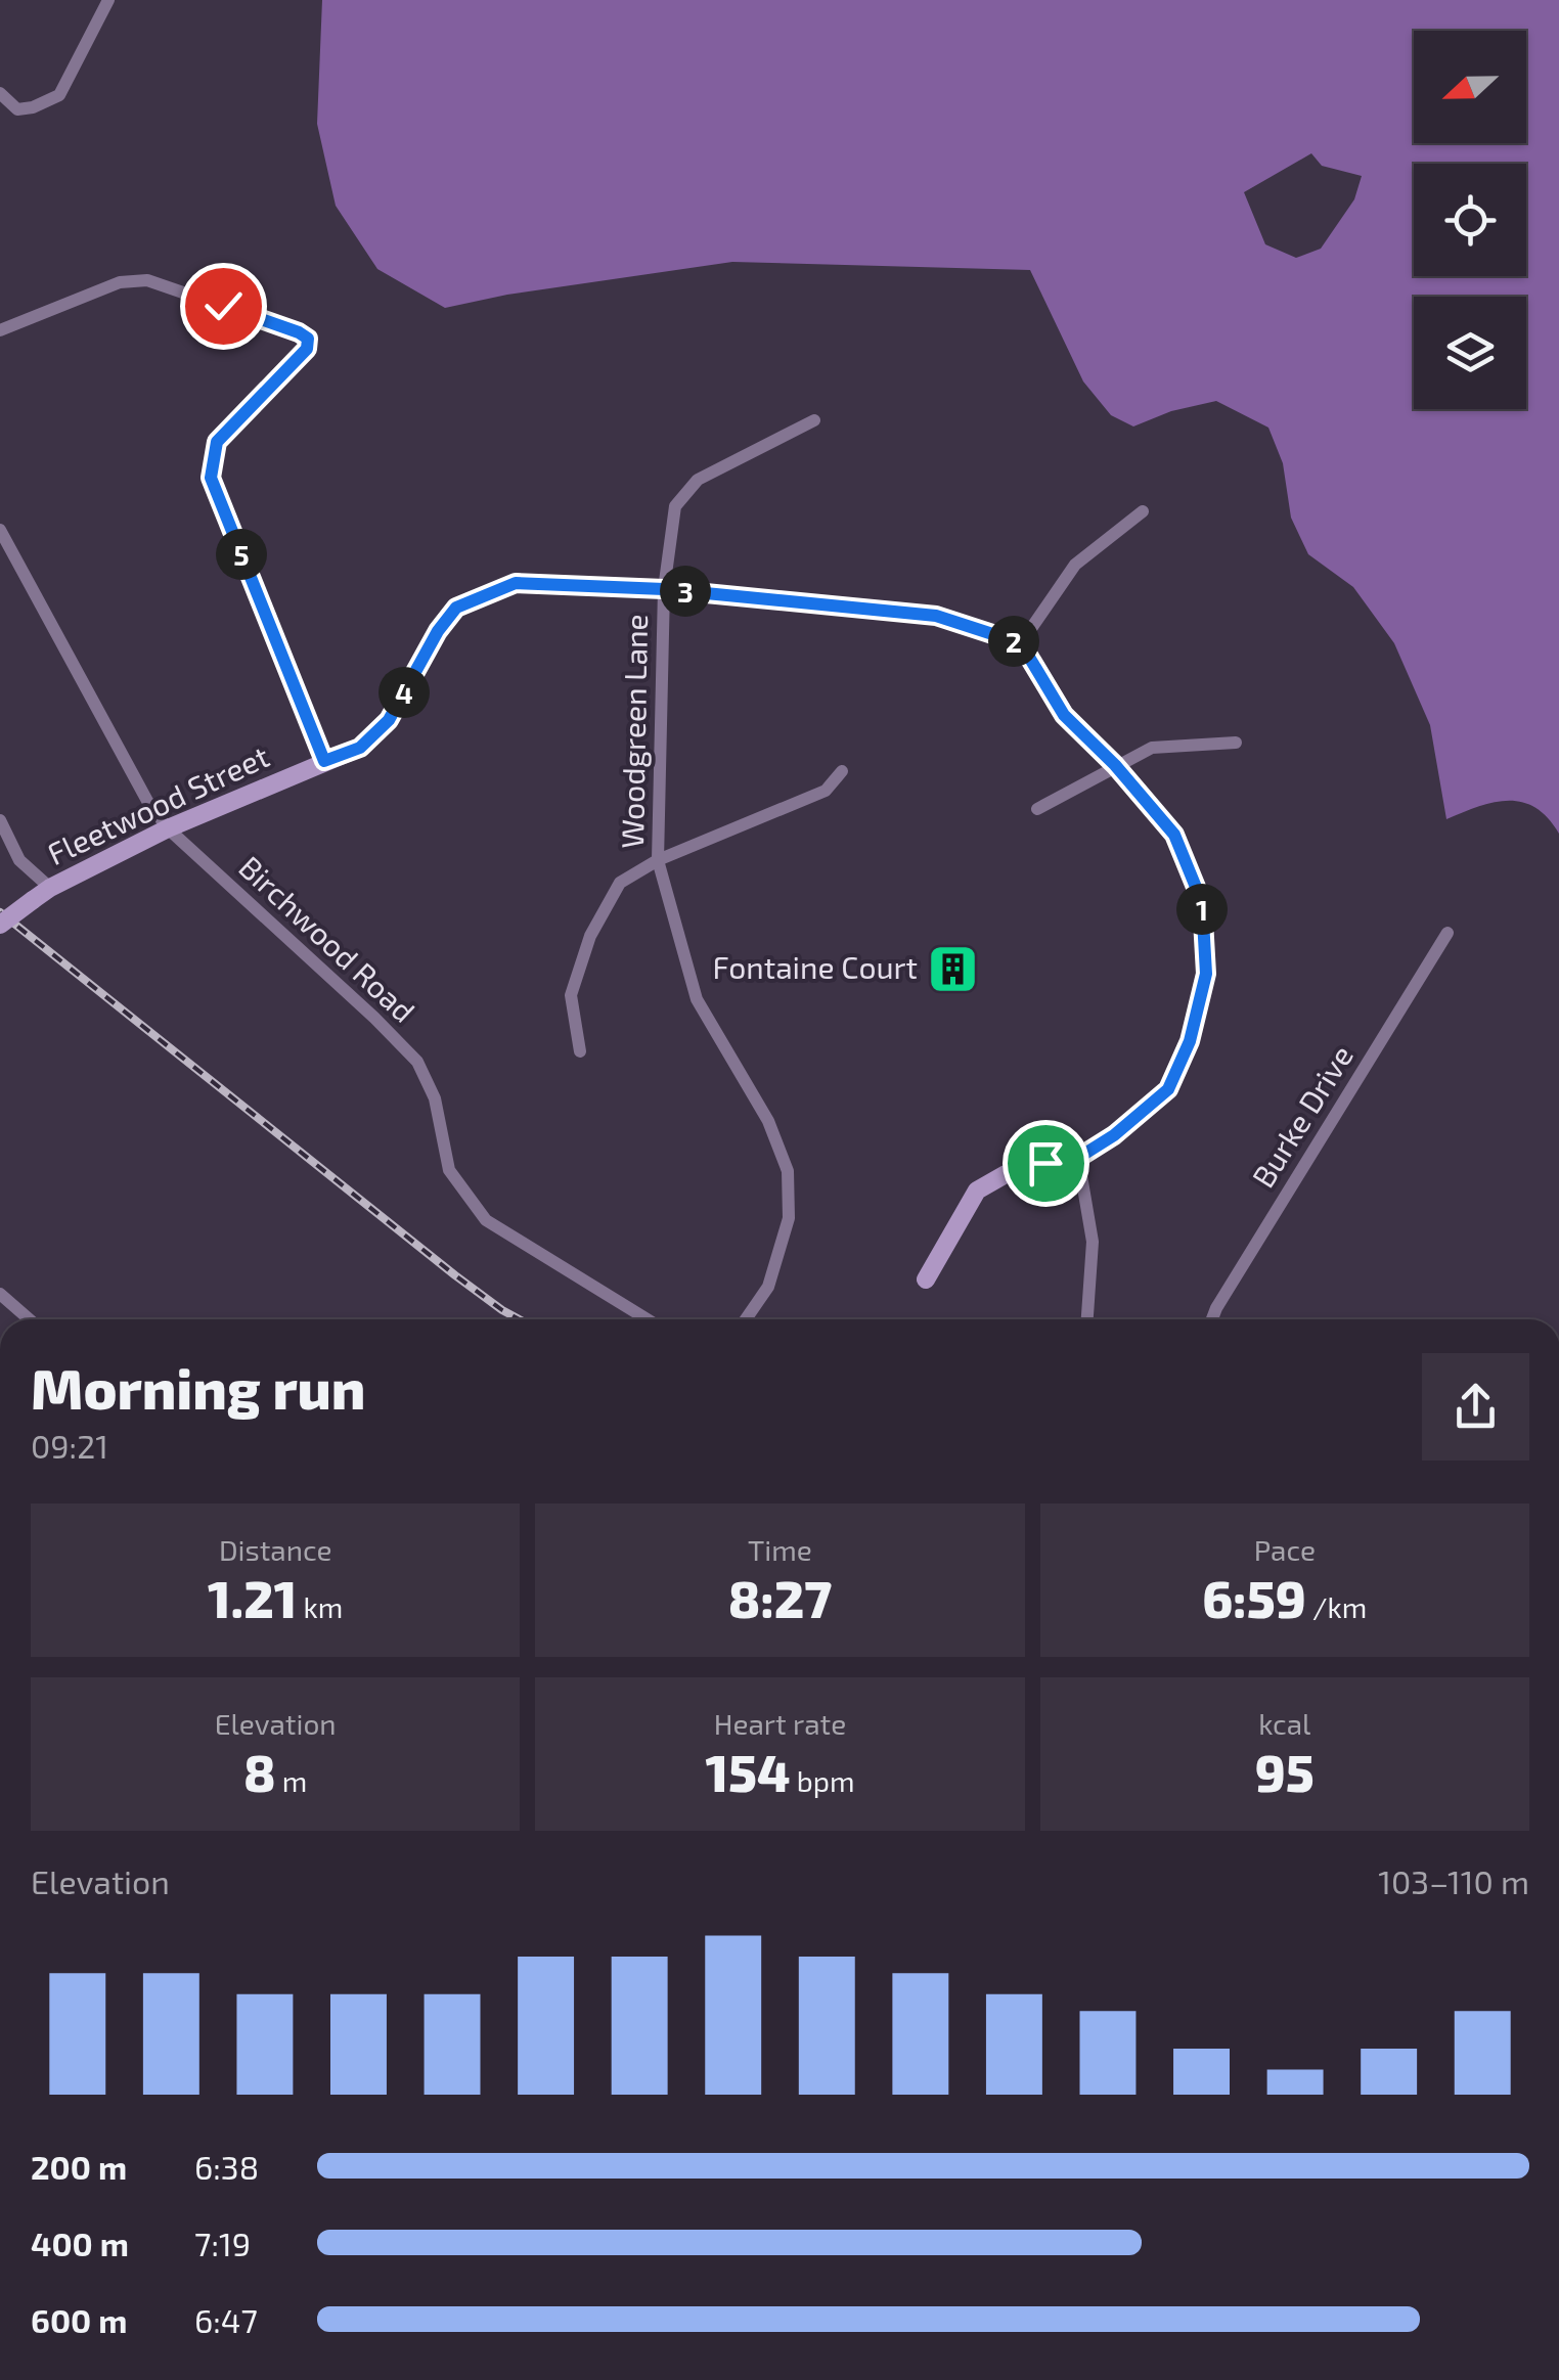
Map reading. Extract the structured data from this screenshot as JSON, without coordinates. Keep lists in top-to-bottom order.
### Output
{
  "streets": {
    "street": [
      "Woodgreen Lane",
      "Fleetwood Street",
      "Birchwood Road",
      "Burke Drive"
    ]
  },
  "crossings": [
    ["Woodgreen Lane", "Fleetwood Street"],
    ["Fleetwood Street", "Birchwood Road"]
  ],
  "places": {
    "building": ["Fontaine Court"]
  },
  "north": "left",
  "page": {
    "pins": [
      "5",
      "3",
      "2",
      "4",
      "1"
    ],
    "heading": ["Morning run", "09:21"],
    "stats": [
      ["Distance", "1.21 km"],
      ["Time", "8:27"],
      ["Pace", "6:59 /km"],
      ["Elevation", "8 m"],
      ["Heart rate", "154 bpm"],
      ["kcal", "95"]
    ],
    "chart": ["Elevation", "103–110 m"],
    "list": [
      {
        "name": "200 m",
        "note": "6:38"
      },
      {
        "name": "400 m",
        "note": "7:19"
      },
      {
        "name": "600 m",
        "note": "6:47"
      }
    ]
  }
}
